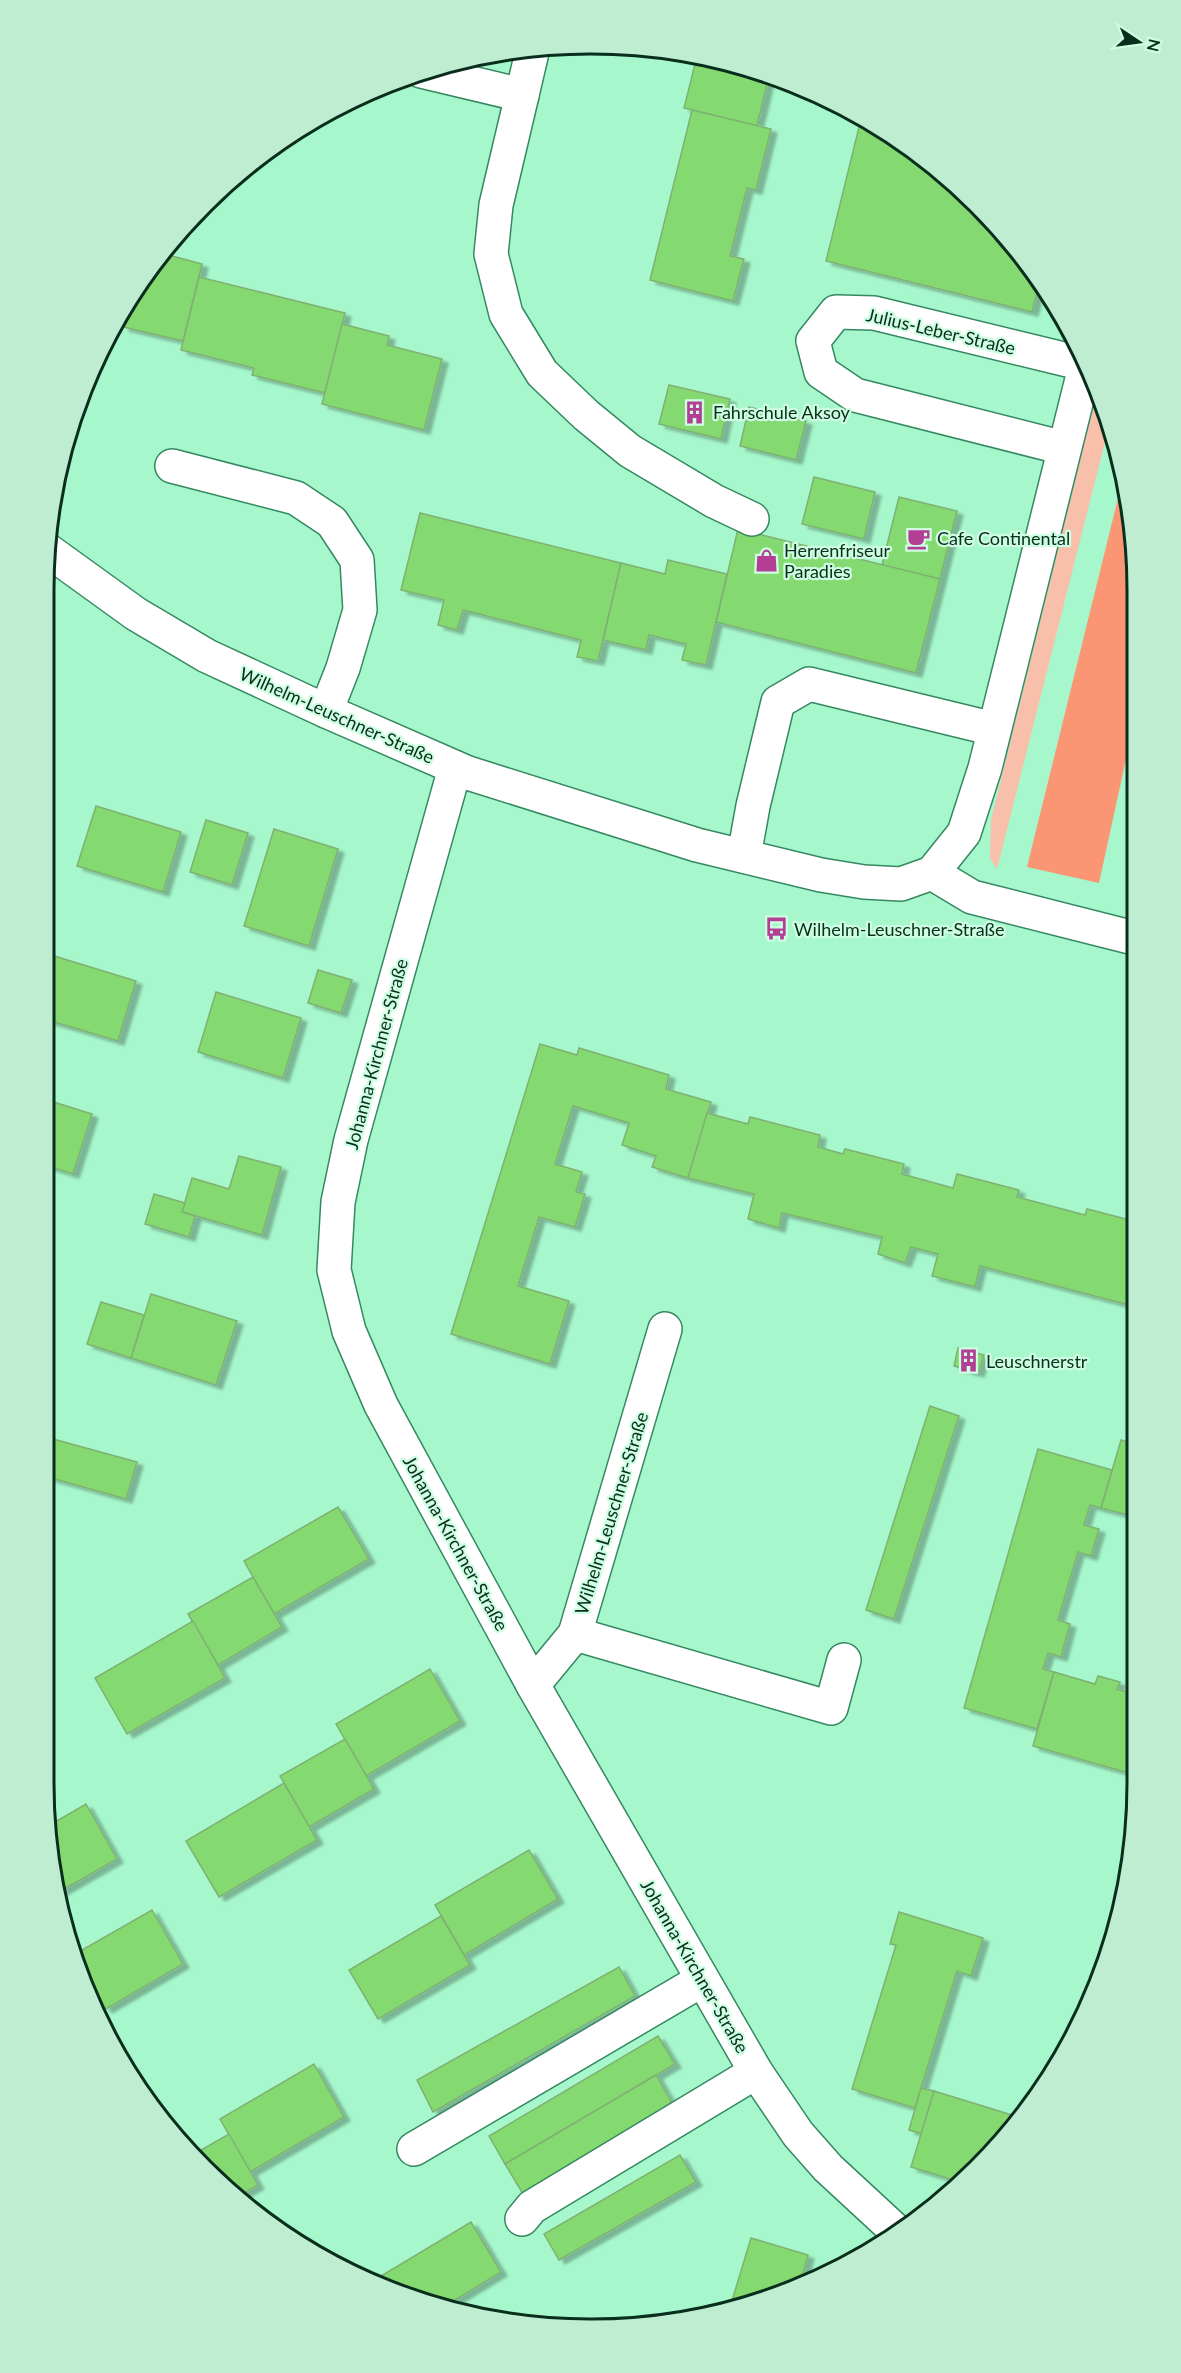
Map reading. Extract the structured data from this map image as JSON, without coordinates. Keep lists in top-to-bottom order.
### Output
{
  "streets": {
    "street": ["Julius-Leber-Straße", "Wilhelm-Leuschner-Straße", "Johanna-Kirchner-Straße"]
  },
  "crossings": [
    ["Wilhelm-Leuschner-Straße", "Johanna-Kirchner-Straße"]
  ],
  "places": {
    "building": ["Fahrschule Aksoy", "Leuschnerstr"],
    "cafe": ["Cafe Continental"],
    "shop": ["Herrenfriseur Paradies"],
    "bus stop": ["Wilhelm-Leuschner-Straße"]
  },
  "north": "right"
}
